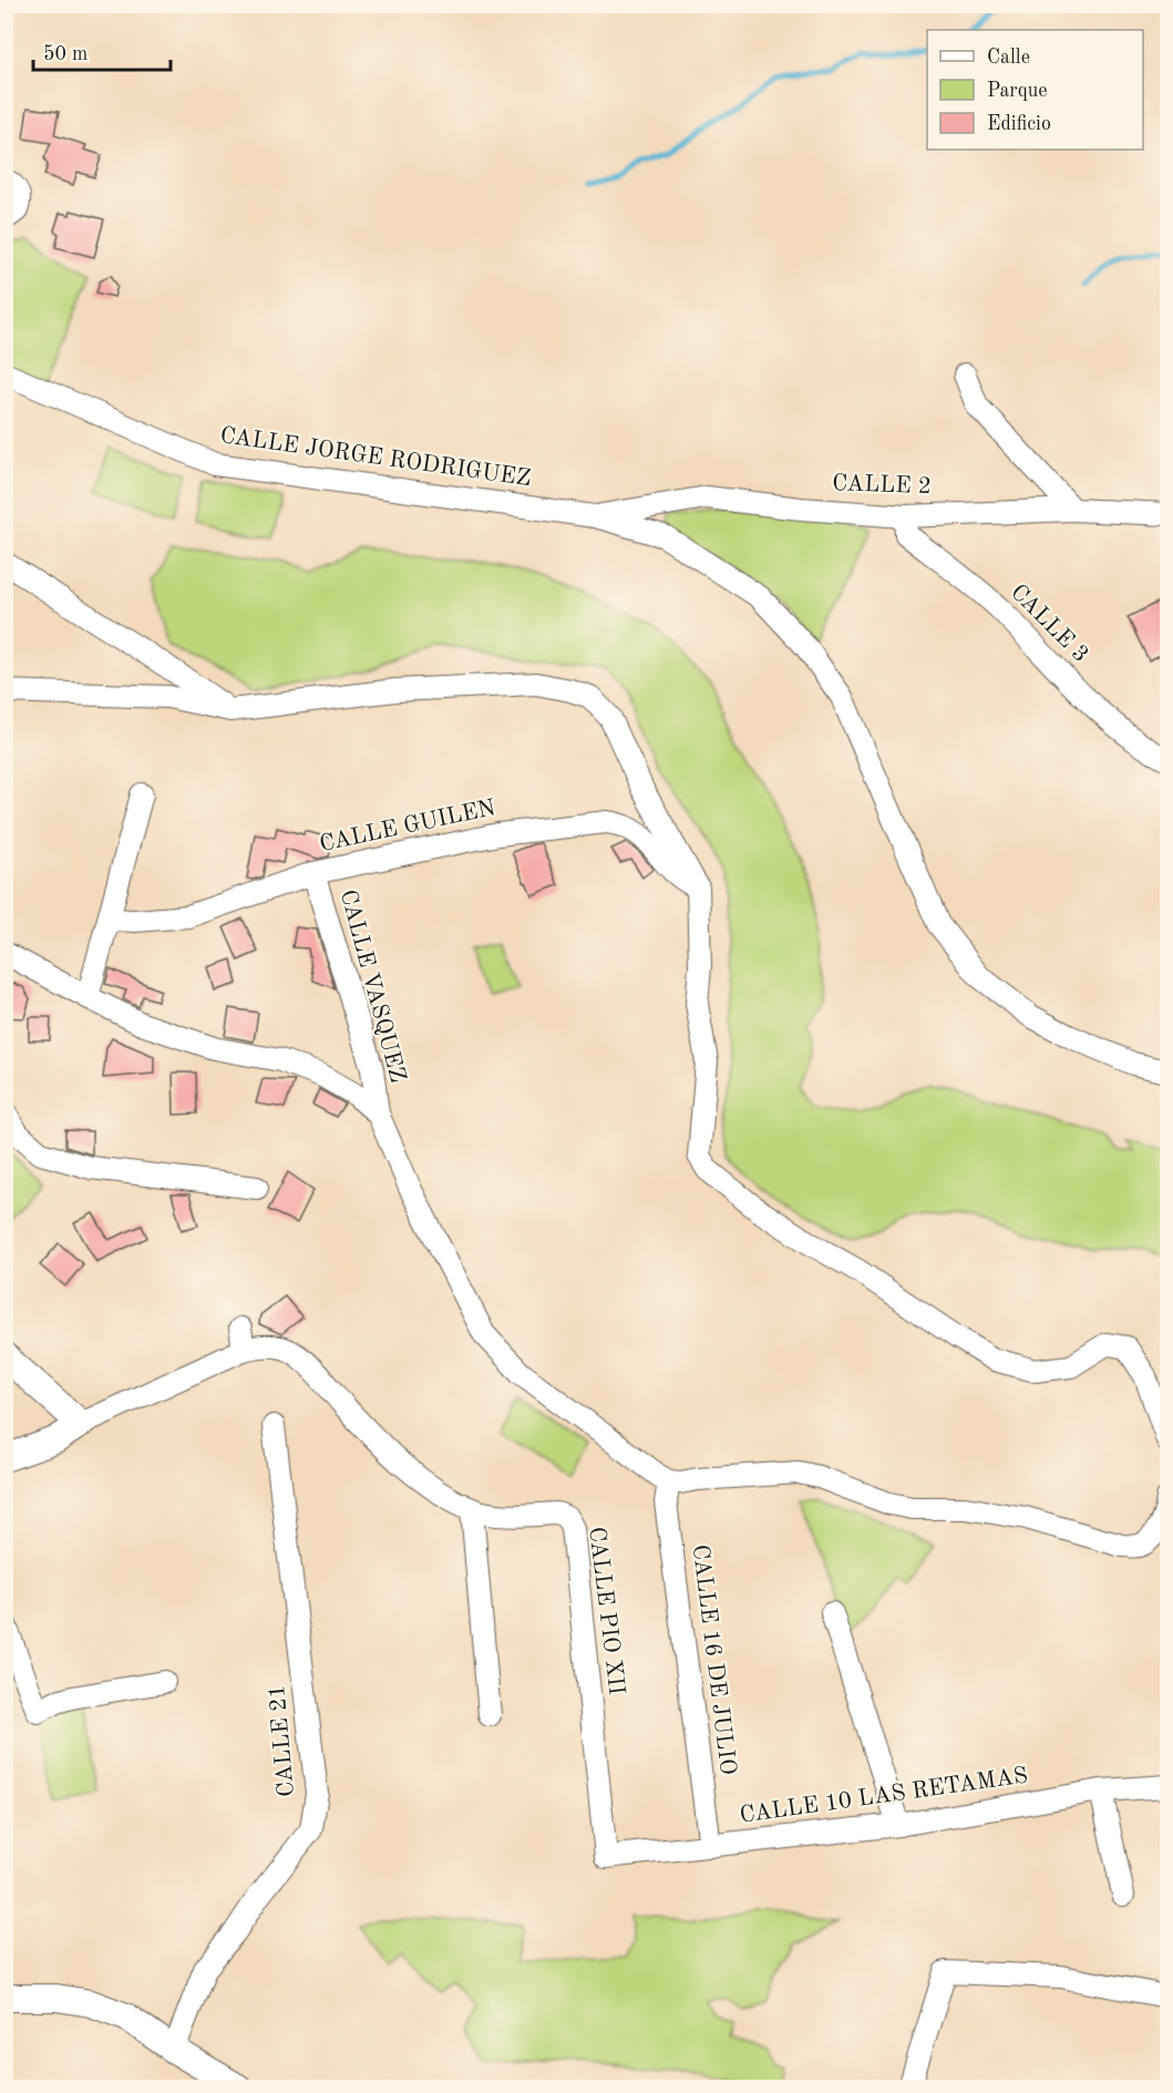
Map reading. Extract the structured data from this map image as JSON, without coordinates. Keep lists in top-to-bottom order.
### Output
{
  "streets": {
    "street": [
      "CALLE JORGE RODRIGUEZ",
      "CALLE 2",
      "CALLE 3",
      "CALLE GUILEN",
      "CALLE VASQUEZ",
      "CALLE PIO XII",
      "CALLE 16 DE JULIO",
      "CALLE 21",
      "CALLE 10 LAS RETAMAS"
    ]
  },
  "crossings": [
    ["CALLE JORGE RODRIGUEZ", "CALLE 2"],
    ["CALLE 2", "CALLE 3"],
    ["CALLE GUILEN", "CALLE VASQUEZ"],
    ["CALLE PIO XII", "CALLE 10 LAS RETAMAS"],
    ["CALLE 16 DE JULIO", "CALLE 10 LAS RETAMAS"]
  ],
  "legend": ["Calle", "Parque", "Edificio"],
  "scale_bar": "50 m"
}
